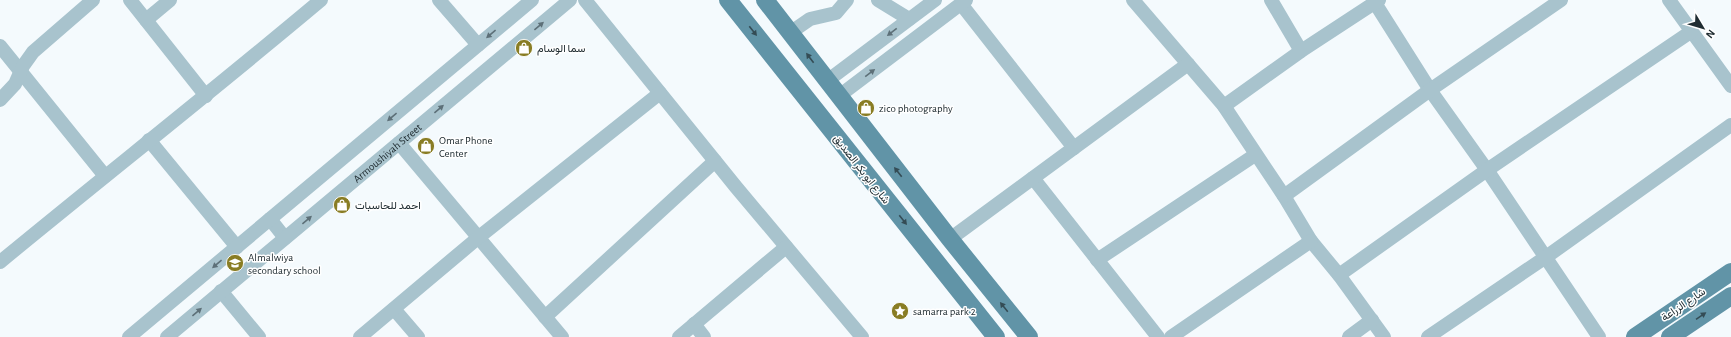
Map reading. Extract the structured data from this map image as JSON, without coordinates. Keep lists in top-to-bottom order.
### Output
{
  "streets": {
    "main road": ["شارع ابو بكر الصديق", "شارع الزراعة"],
    "street": ["Armoushiyah Street"]
  },
  "places": {
    "shop": [
      "سما الوسام",
      "zico photography",
      "Omar Phone Center",
      "احمد للحاسبات"
    ],
    "school or university": ["Almalwiya secondary school"],
    "place": ["samarra park 2"]
  },
  "north": "bottom right"
}
